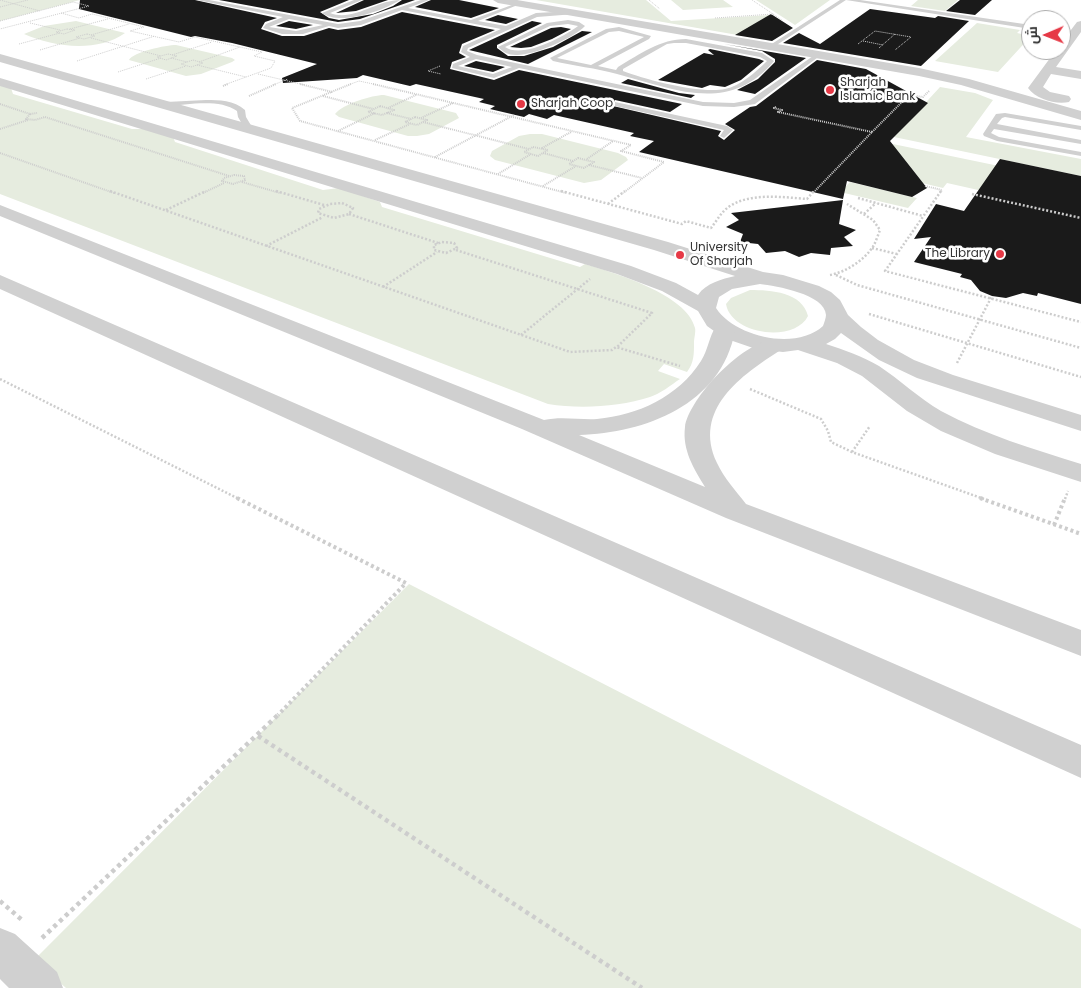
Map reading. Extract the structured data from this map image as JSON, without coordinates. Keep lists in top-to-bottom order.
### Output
{
  "places": [
    "Sharjah Islamic Bank",
    "Sharjah Coop",
    "The Library",
    "University Of Sharjah"
  ],
  "north": "left"
}
